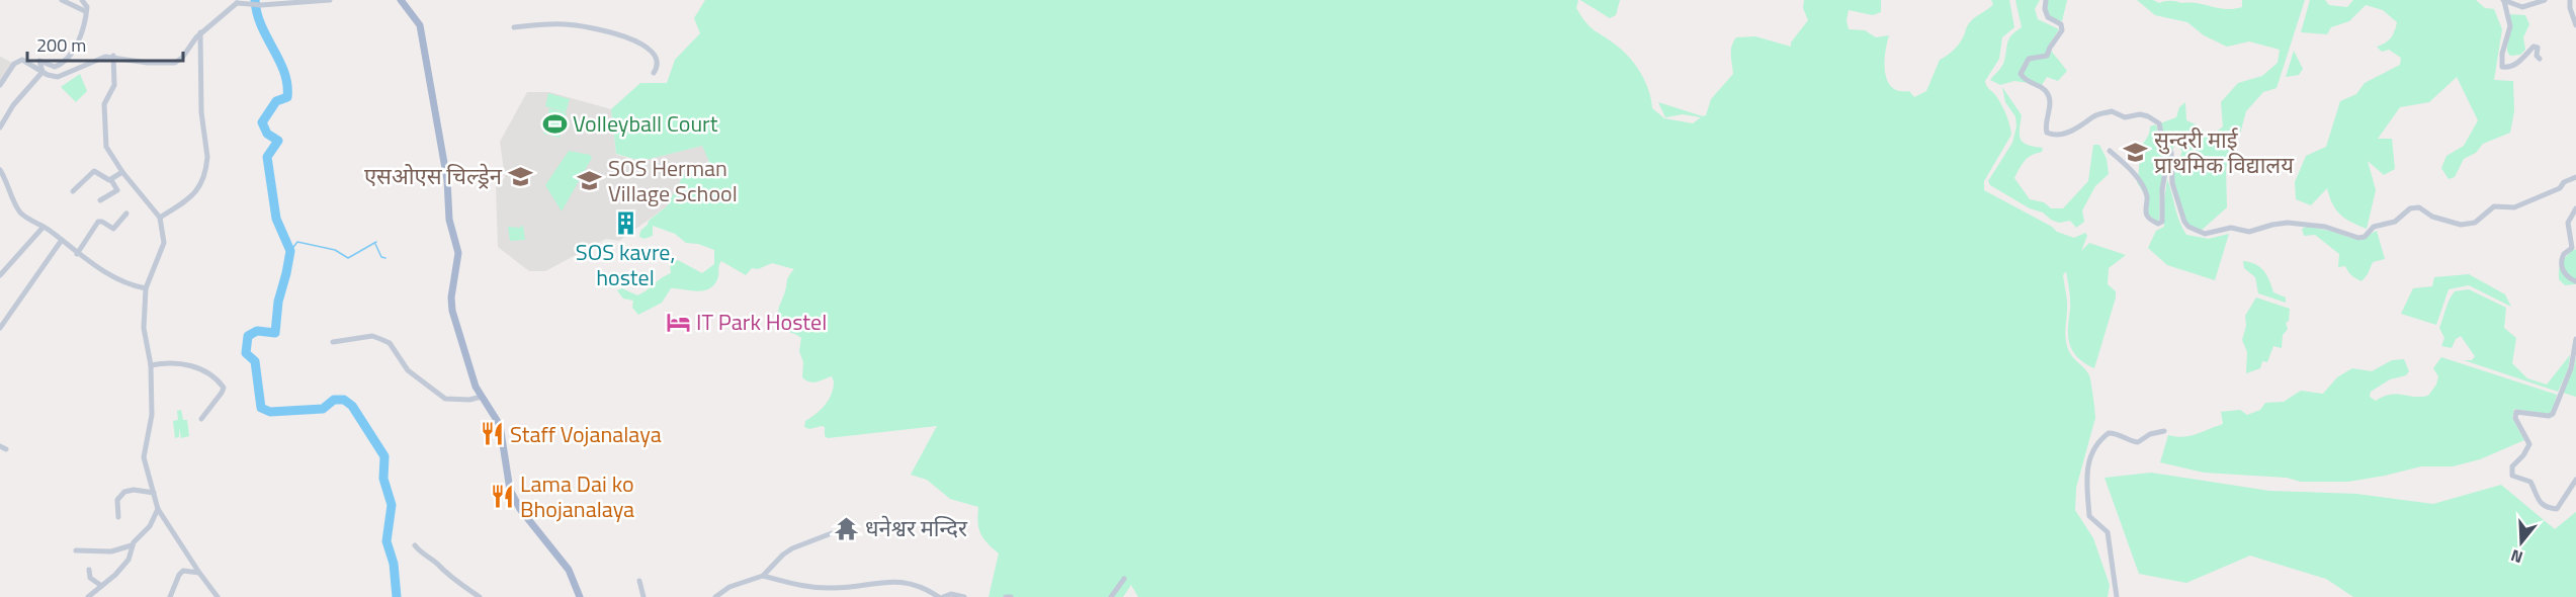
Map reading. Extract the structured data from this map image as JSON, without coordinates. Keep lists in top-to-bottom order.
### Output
{
  "places": {
    "sports": ["Volleyball Court"],
    "school or university": ["सुन्दरी माई प्राथमिक विद्यालय", "एसओएस चिल्ड्रेन", "SOS Herman Village School"],
    "building": ["SOS kavre, hostel"],
    "hotel": ["IT Park Hostel"],
    "restaurant": ["Staff Vojanalaya", "Lama Dai ko Bhojanalaya"],
    "temple": ["धनेश्वर मन्दिर"]
  },
  "scale_bar": "200 m",
  "north": "bottom"
}
